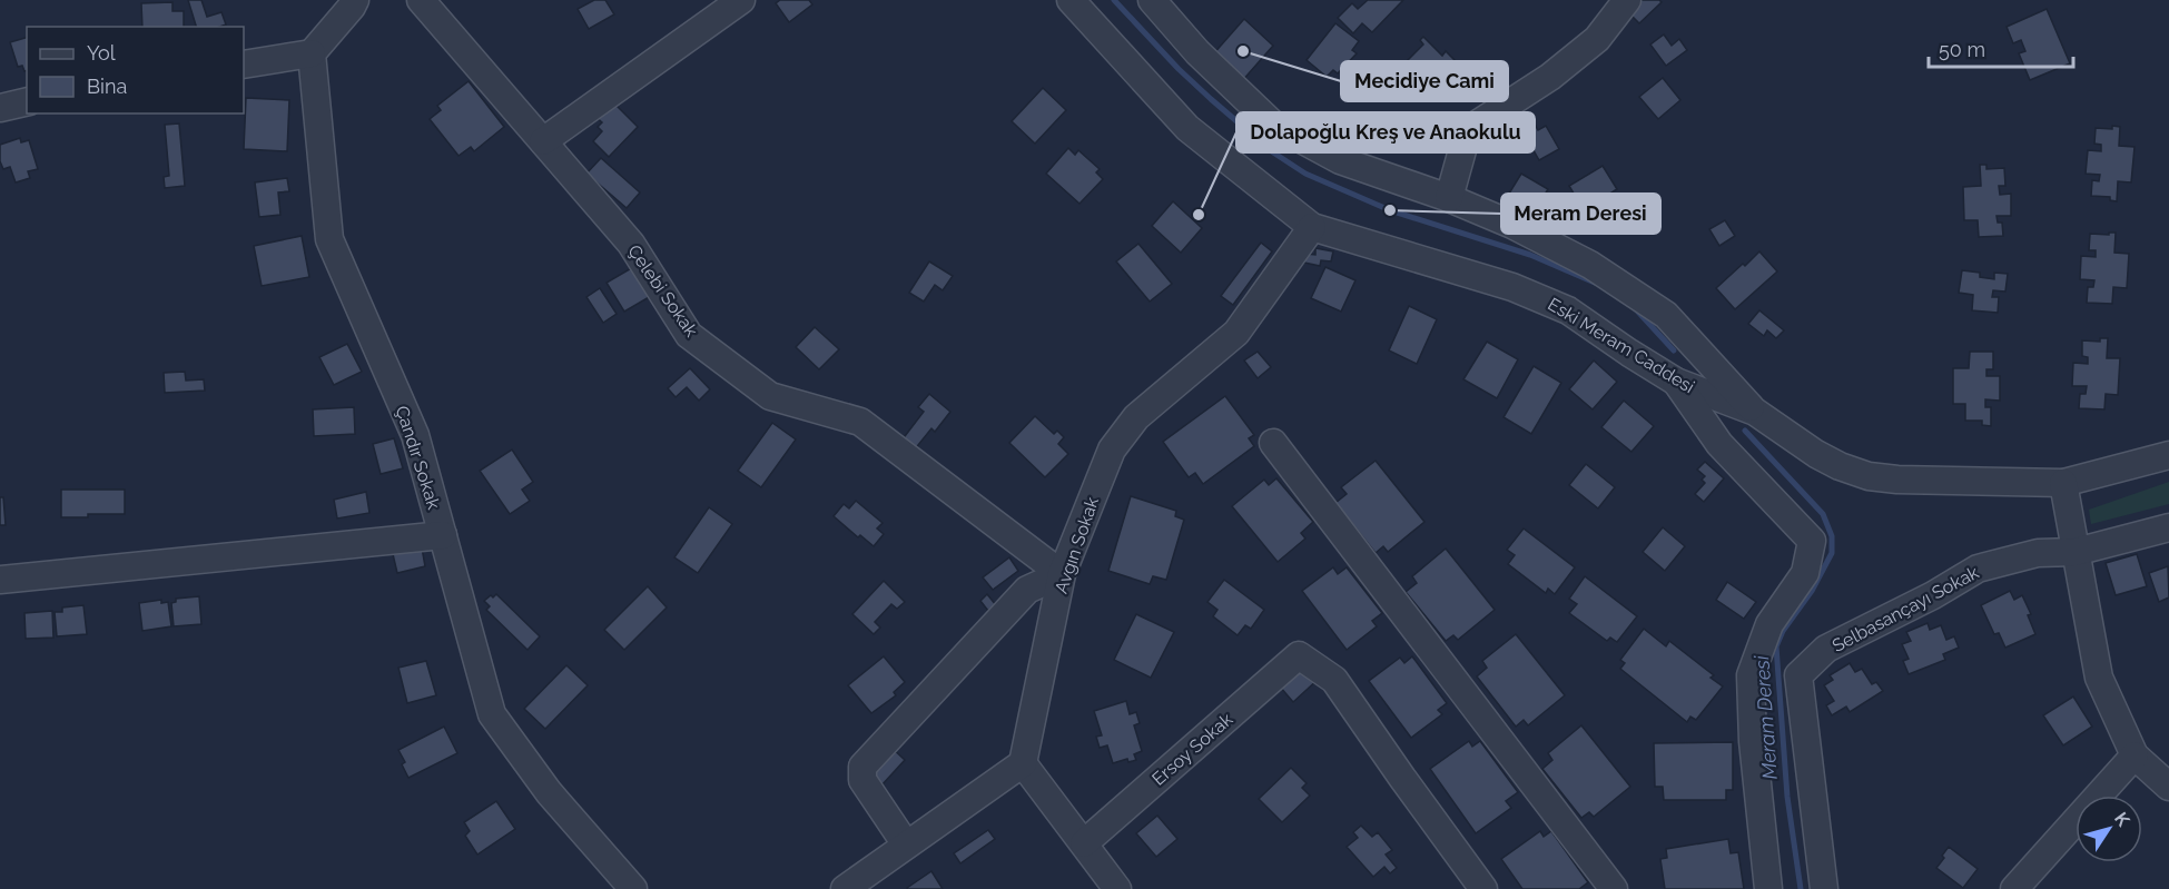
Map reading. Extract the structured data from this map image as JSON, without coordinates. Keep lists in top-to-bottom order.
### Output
{
  "streets": {
    "street": [
      "Çelebi Sokak",
      "Eski Meram Caddesi",
      "Çandır Sokak",
      "Avgın Sokak",
      "Selbasançayı Sokak",
      "Ersoy Sokak"
    ]
  },
  "crossings": [
    ["Çelebi Sokak", "Avgın Sokak"],
    ["Eski Meram Caddesi", "Avgın Sokak"]
  ],
  "water": ["Meram Deresi"],
  "places": ["Mecidiye Cami", "Meram Deresi", "Dolapoğlu Kreş ve Anaokulu"],
  "legend": ["Yol", "Bina"],
  "scale_bar": "50 m",
  "north": "top right"
}
